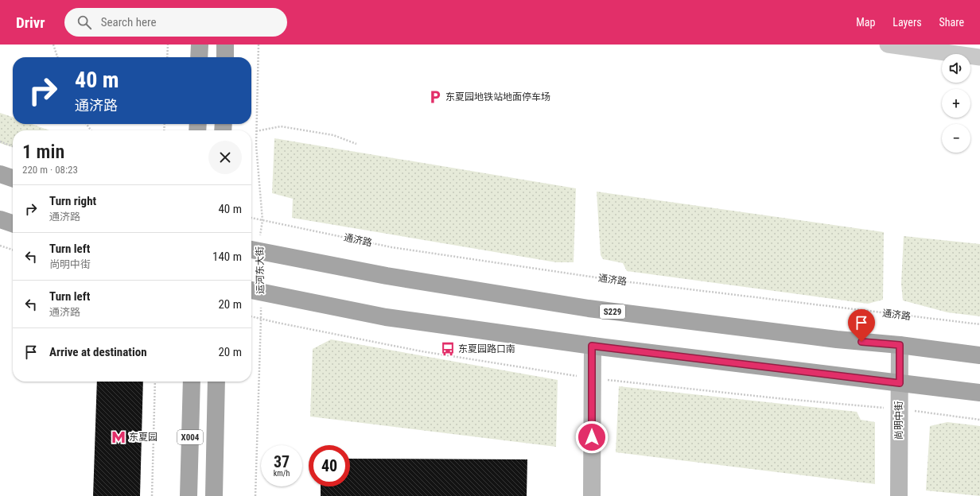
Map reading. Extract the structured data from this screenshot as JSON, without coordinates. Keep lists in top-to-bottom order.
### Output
{
  "streets": {
    "main road": ["S229", "X004"],
    "street": ["尚明中街"],
    "path": ["通济路", "运河东大街"]
  },
  "crossings": [
    ["通济路", "运河东大街"],
    ["运河东大街", "S229"],
    ["S229", "尚明中街"]
  ],
  "places": {
    "parking": ["东夏园地铁站地面停车场"],
    "bus stop": ["东夏园路口南"],
    "metro station": ["东夏园"]
  },
  "page": {
    "header": "Drivr",
    "search": "Search here",
    "nav": ["Map", "Layers", "Share"],
    "map_buttons": ["+", "−"],
    "turn": ["40 m", "通济路"],
    "heading": ["1 min", "220 m · 08:23"],
    "list": [
      {
        "name": "Turn right",
        "note": "通济路",
        "value": "40 m"
      },
      {
        "name": "Turn left",
        "note": "尚明中街",
        "value": "140 m"
      },
      {
        "name": "Turn left",
        "note": "通济路",
        "value": "20 m"
      },
      {
        "name": "Arrive at destination",
        "value": "20 m"
      }
    ],
    "speed": "37 km/h",
    "limit": "40"
  }
}
